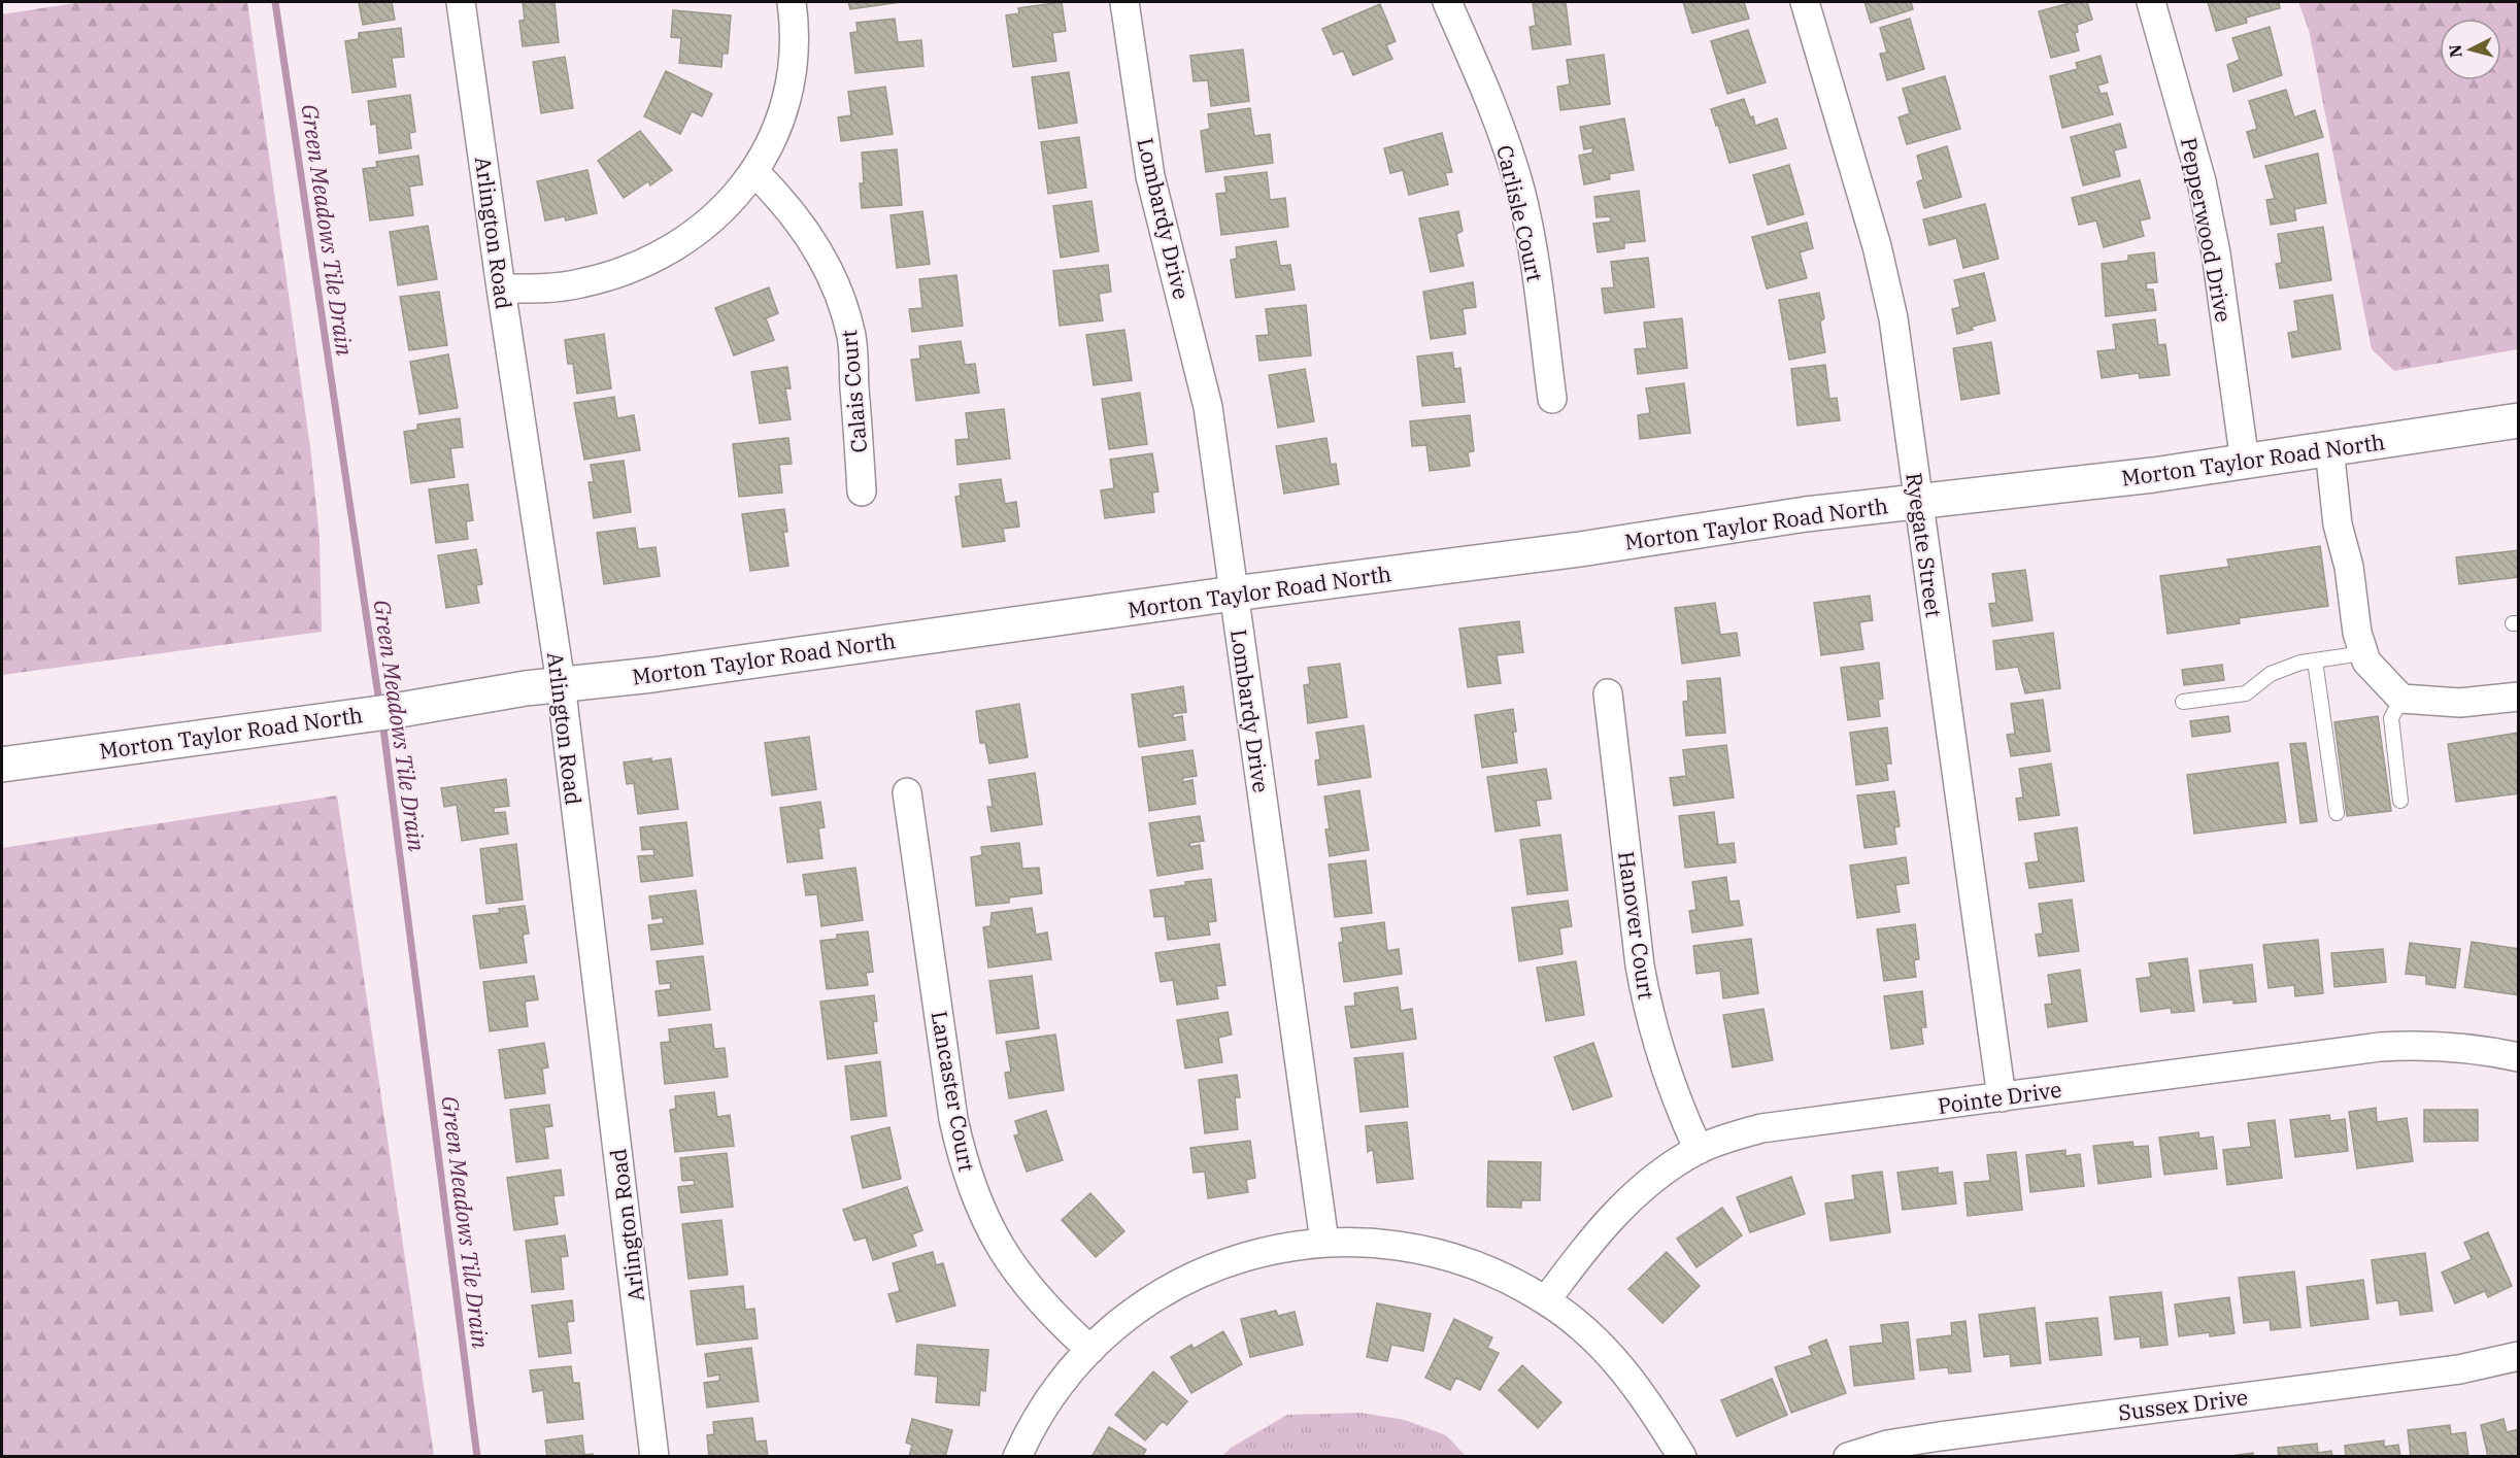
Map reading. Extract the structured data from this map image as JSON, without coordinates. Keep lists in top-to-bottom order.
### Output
{
  "streets": {
    "street": [
      "Carlisle Court",
      "Lombardy Drive",
      "Pepperwood Drive",
      "Arlington Road",
      "Calais Court",
      "Morton Taylor Road North",
      "Ryegate Street",
      "Hanover Court",
      "Lancaster Court",
      "Pointe Drive",
      "Sussex Drive"
    ]
  },
  "crossings": [
    ["Lombardy Drive", "Morton Taylor Road North"],
    ["Pepperwood Drive", "Morton Taylor Road North"],
    ["Arlington Road", "Morton Taylor Road North"],
    ["Morton Taylor Road North", "Ryegate Street"],
    ["Ryegate Street", "Pointe Drive"],
    ["Hanover Court", "Pointe Drive"]
  ],
  "water": ["Green Meadows Tile Drain"],
  "north": "left"
}
